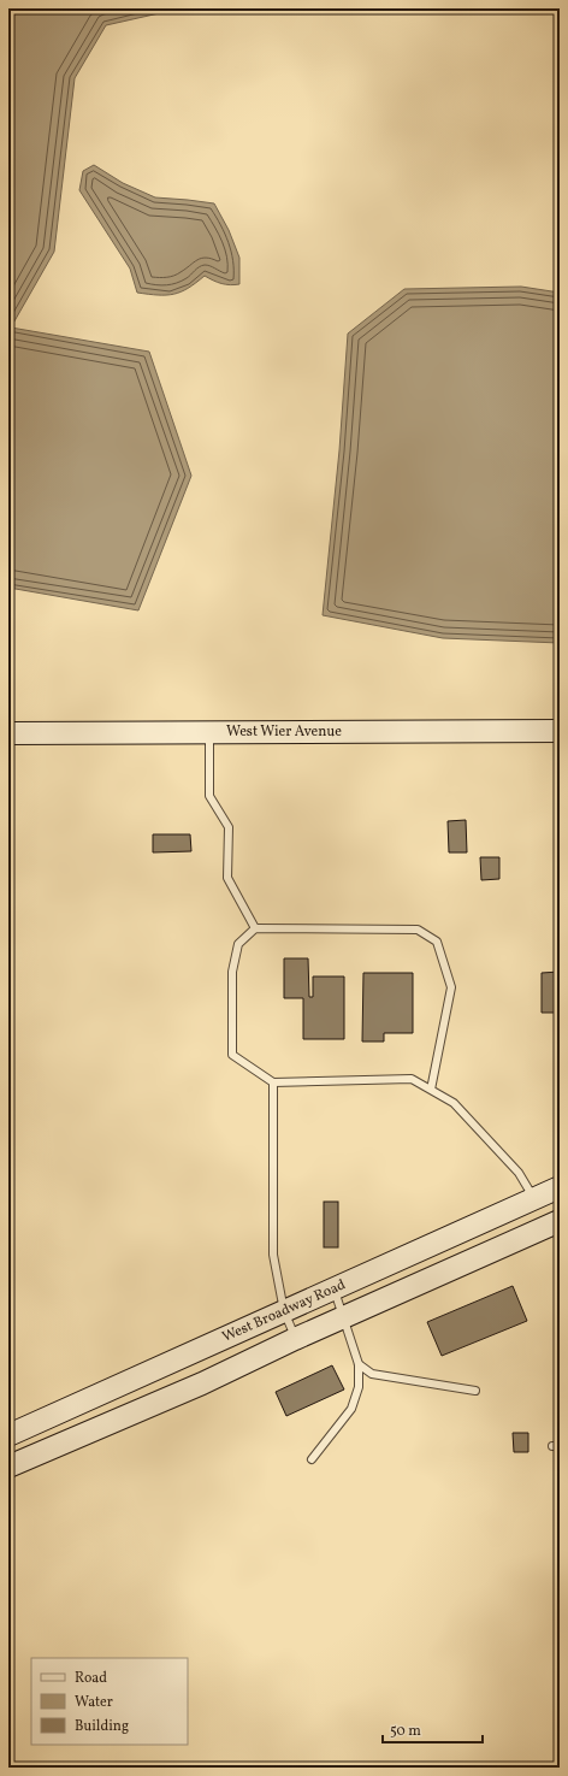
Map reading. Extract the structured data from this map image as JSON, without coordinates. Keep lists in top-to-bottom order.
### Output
{
  "streets": {
    "main road": ["West Wier Avenue", "West Broadway Road"]
  },
  "legend": ["Road", "Water", "Building"],
  "scale_bar": "50 m"
}
